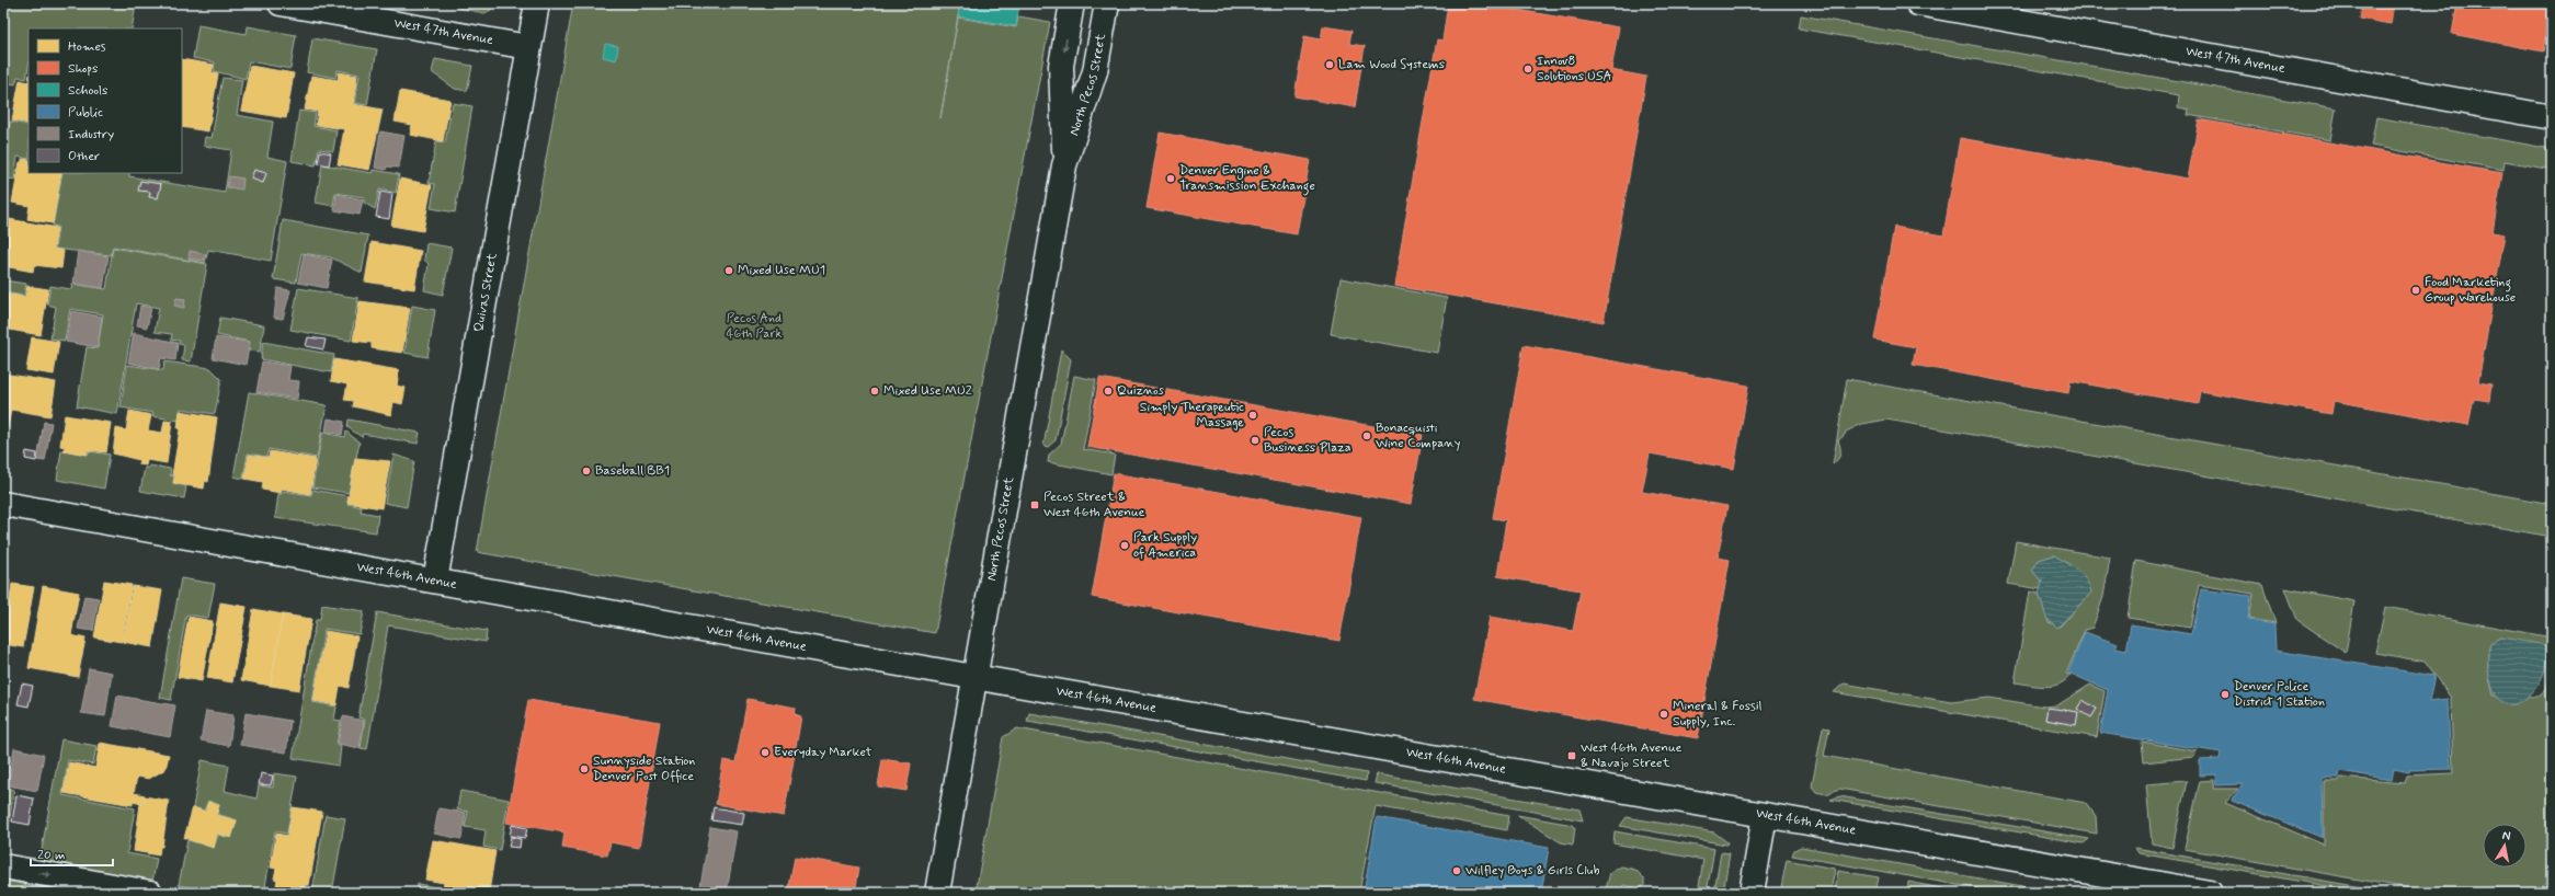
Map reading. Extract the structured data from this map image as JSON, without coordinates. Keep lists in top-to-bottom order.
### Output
{
  "streets": {
    "street": [
      "West 47th Avenue",
      "North Pecos Street",
      "Quivas Street",
      "West 46th Avenue"
    ]
  },
  "crossings": [
    ["West 47th Avenue", "Quivas Street"],
    ["North Pecos Street", "West 46th Avenue"],
    ["Quivas Street", "West 46th Avenue"]
  ],
  "parks": ["Pecos And 46th Park"],
  "places": {
    "other": [
      "Lam Wood Systems",
      "Innov8 Solutions USA",
      "Denver Engine & Transmission Exchange",
      "Mixed Use MU1",
      "Food Marketing Group Warehouse",
      "Mixed Use MU2",
      "Quiznos",
      "Simply Therapeutic Massage",
      "Bonacquisti Wine Company",
      "Pecos Business Plaza",
      "Baseball BB1",
      "Park Supply of America",
      "Denver Police District 1 Station",
      "Mineral & Fossil Supply, Inc.",
      "Everyday Market",
      "Sunnyside Station Denver Post Office",
      "Wilfley Boys & Girls Club"
    ],
    "transit": ["Pecos Street & West 46th Avenue", "West 46th Avenue & Navajo Street"]
  },
  "legend": [
    "Homes",
    "Shops",
    "Schools",
    "Public",
    "Industry",
    "Other"
  ],
  "scale_bar": "20 m",
  "north": "top"
}
